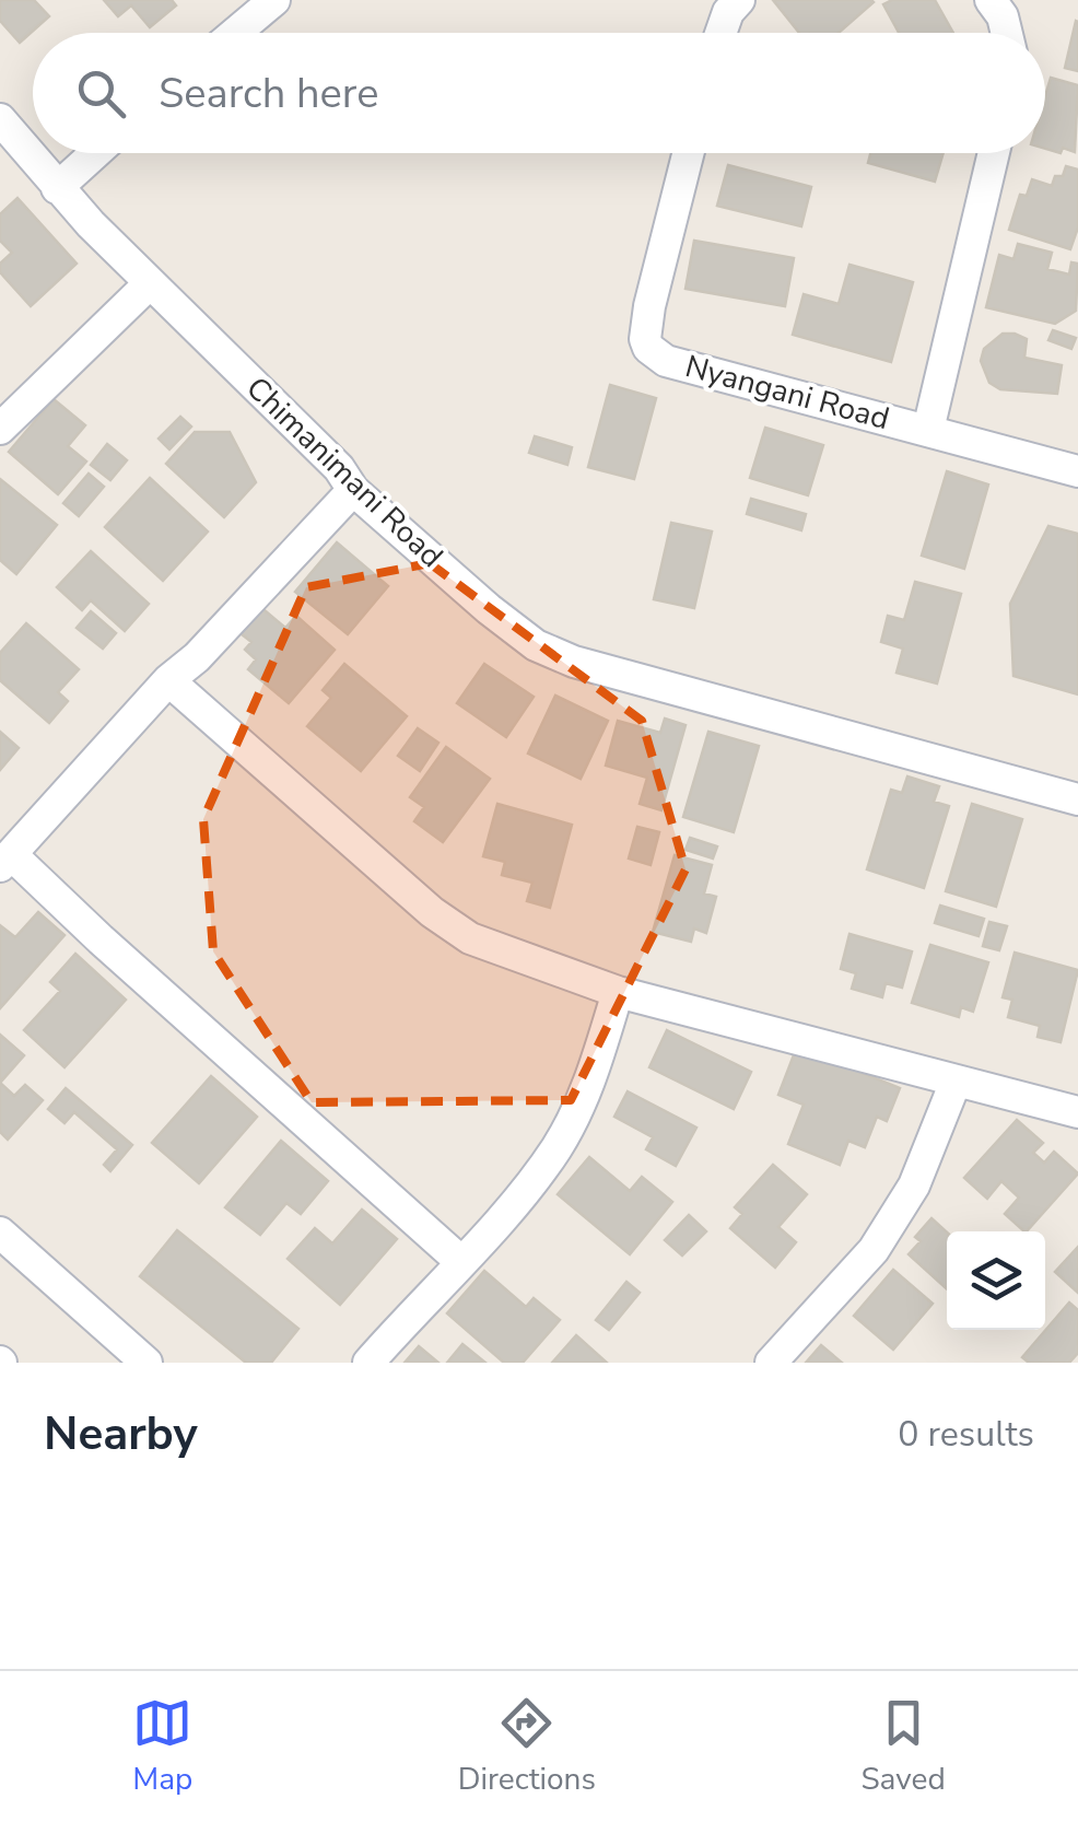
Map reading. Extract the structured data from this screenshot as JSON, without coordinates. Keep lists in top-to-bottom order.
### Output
{
  "streets": {
    "street": ["Nyangani Road", "Chimanimani Road"]
  },
  "page": {
    "search": "Search here",
    "heading": ["Nearby", "0 results"],
    "nav": ["Map", "Directions", "Saved"]
  }
}
